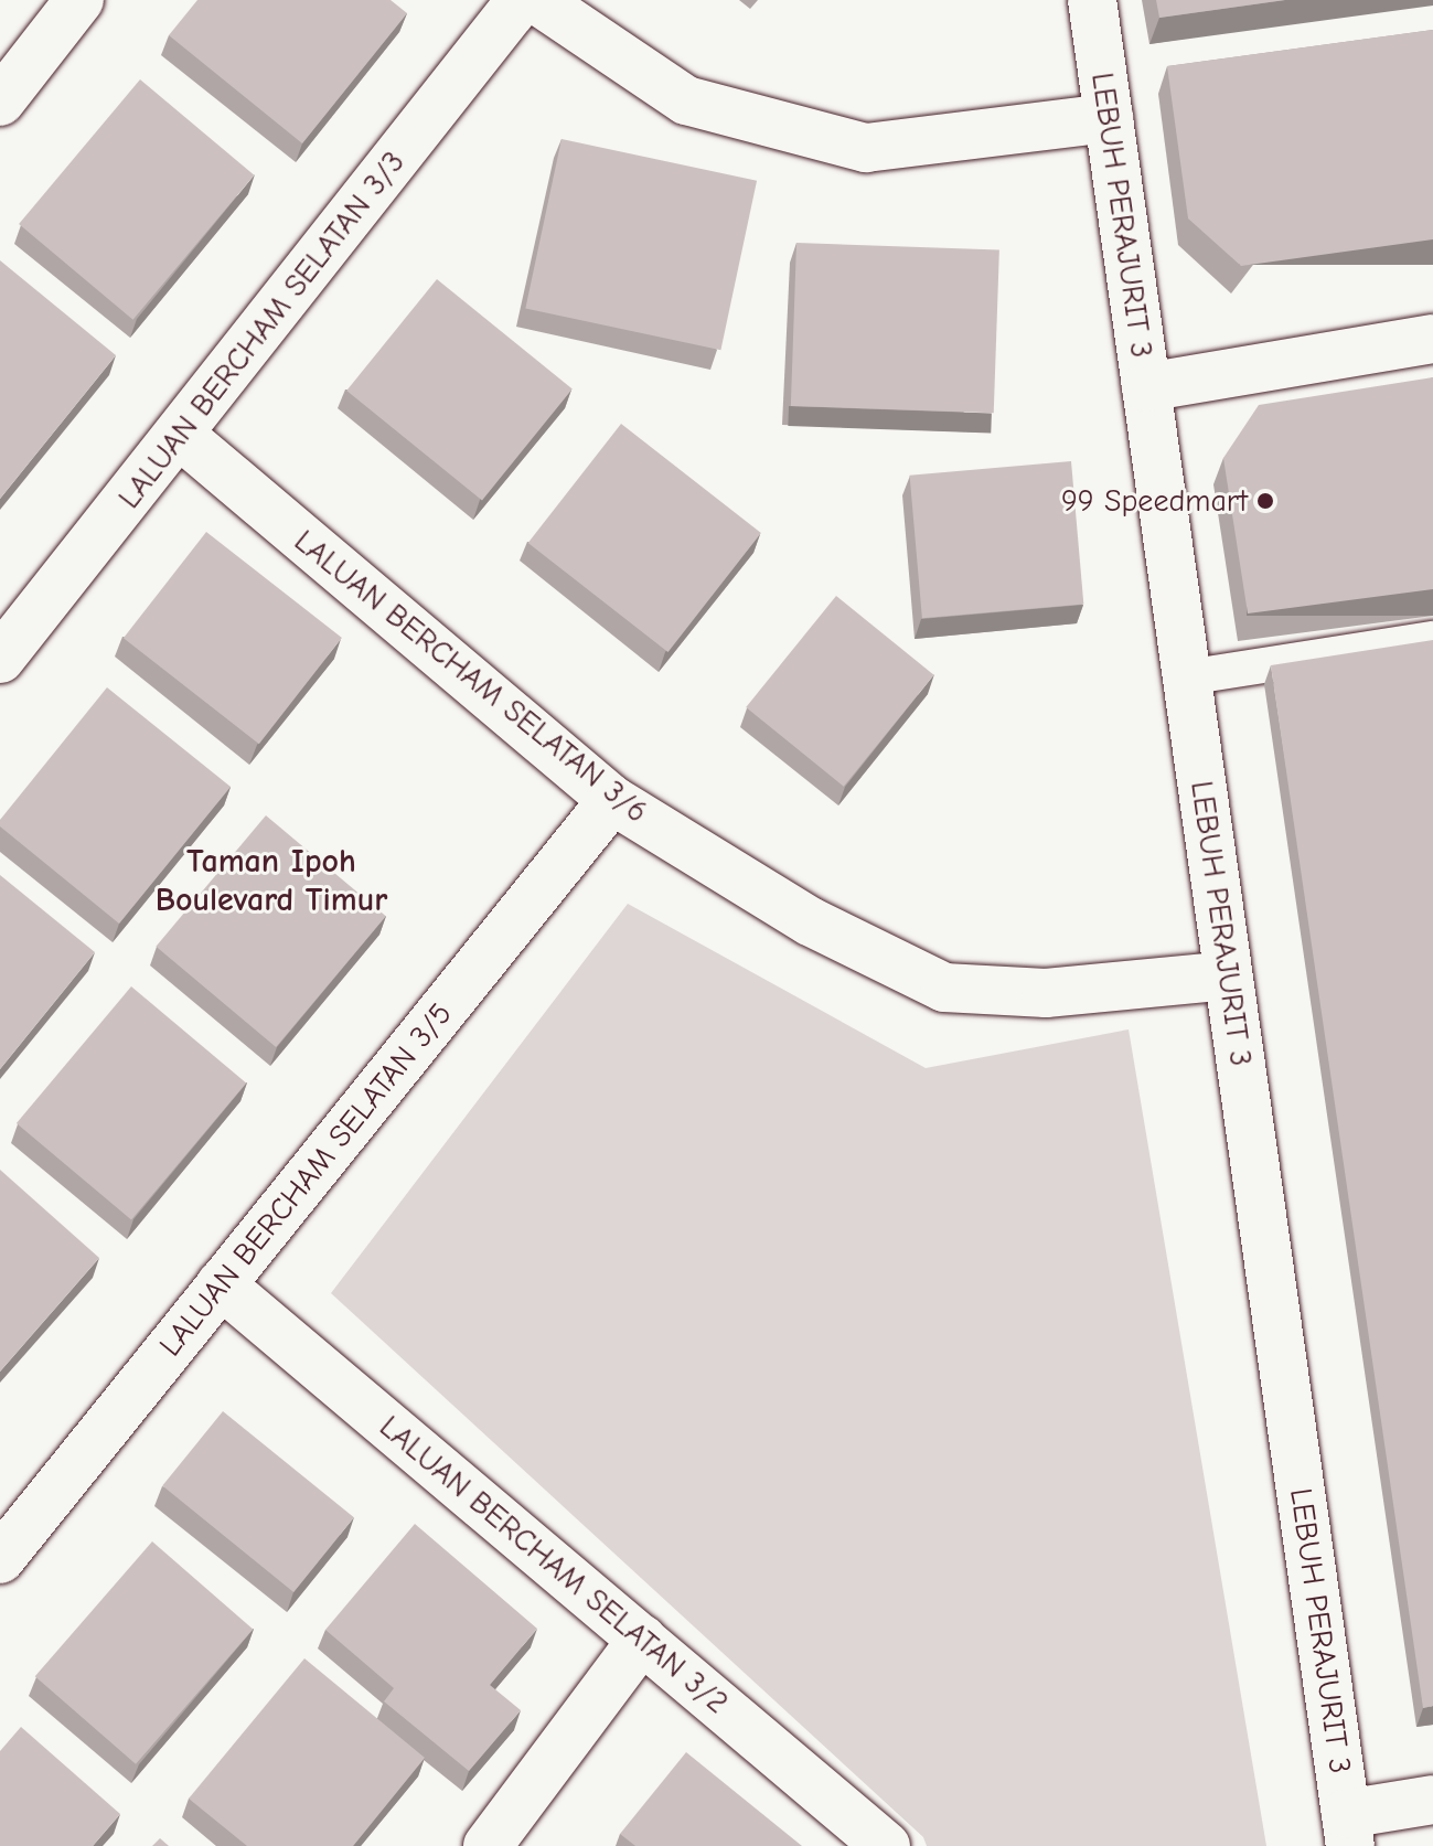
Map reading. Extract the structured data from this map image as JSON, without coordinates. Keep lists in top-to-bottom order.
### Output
{
  "streets": {
    "street": [
      "LEBUH PERAJURIT 3",
      "LALUAN BERCHAM SELATAN 3/3",
      "LALUAN BERCHAM SELATAN 3/6",
      "LALUAN BERCHAM SELATAN 3/5",
      "LALUAN BERCHAM SELATAN 3/2"
    ]
  },
  "crossings": [
    ["LEBUH PERAJURIT 3", "LALUAN BERCHAM SELATAN 3/6"],
    ["LALUAN BERCHAM SELATAN 3/3", "LALUAN BERCHAM SELATAN 3/6"],
    ["LALUAN BERCHAM SELATAN 3/6", "LALUAN BERCHAM SELATAN 3/5"],
    ["LALUAN BERCHAM SELATAN 3/5", "LALUAN BERCHAM SELATAN 3/2"]
  ],
  "districts": ["Taman Ipoh Boulevard Timur"],
  "places": ["99 Speedmart"]
}
